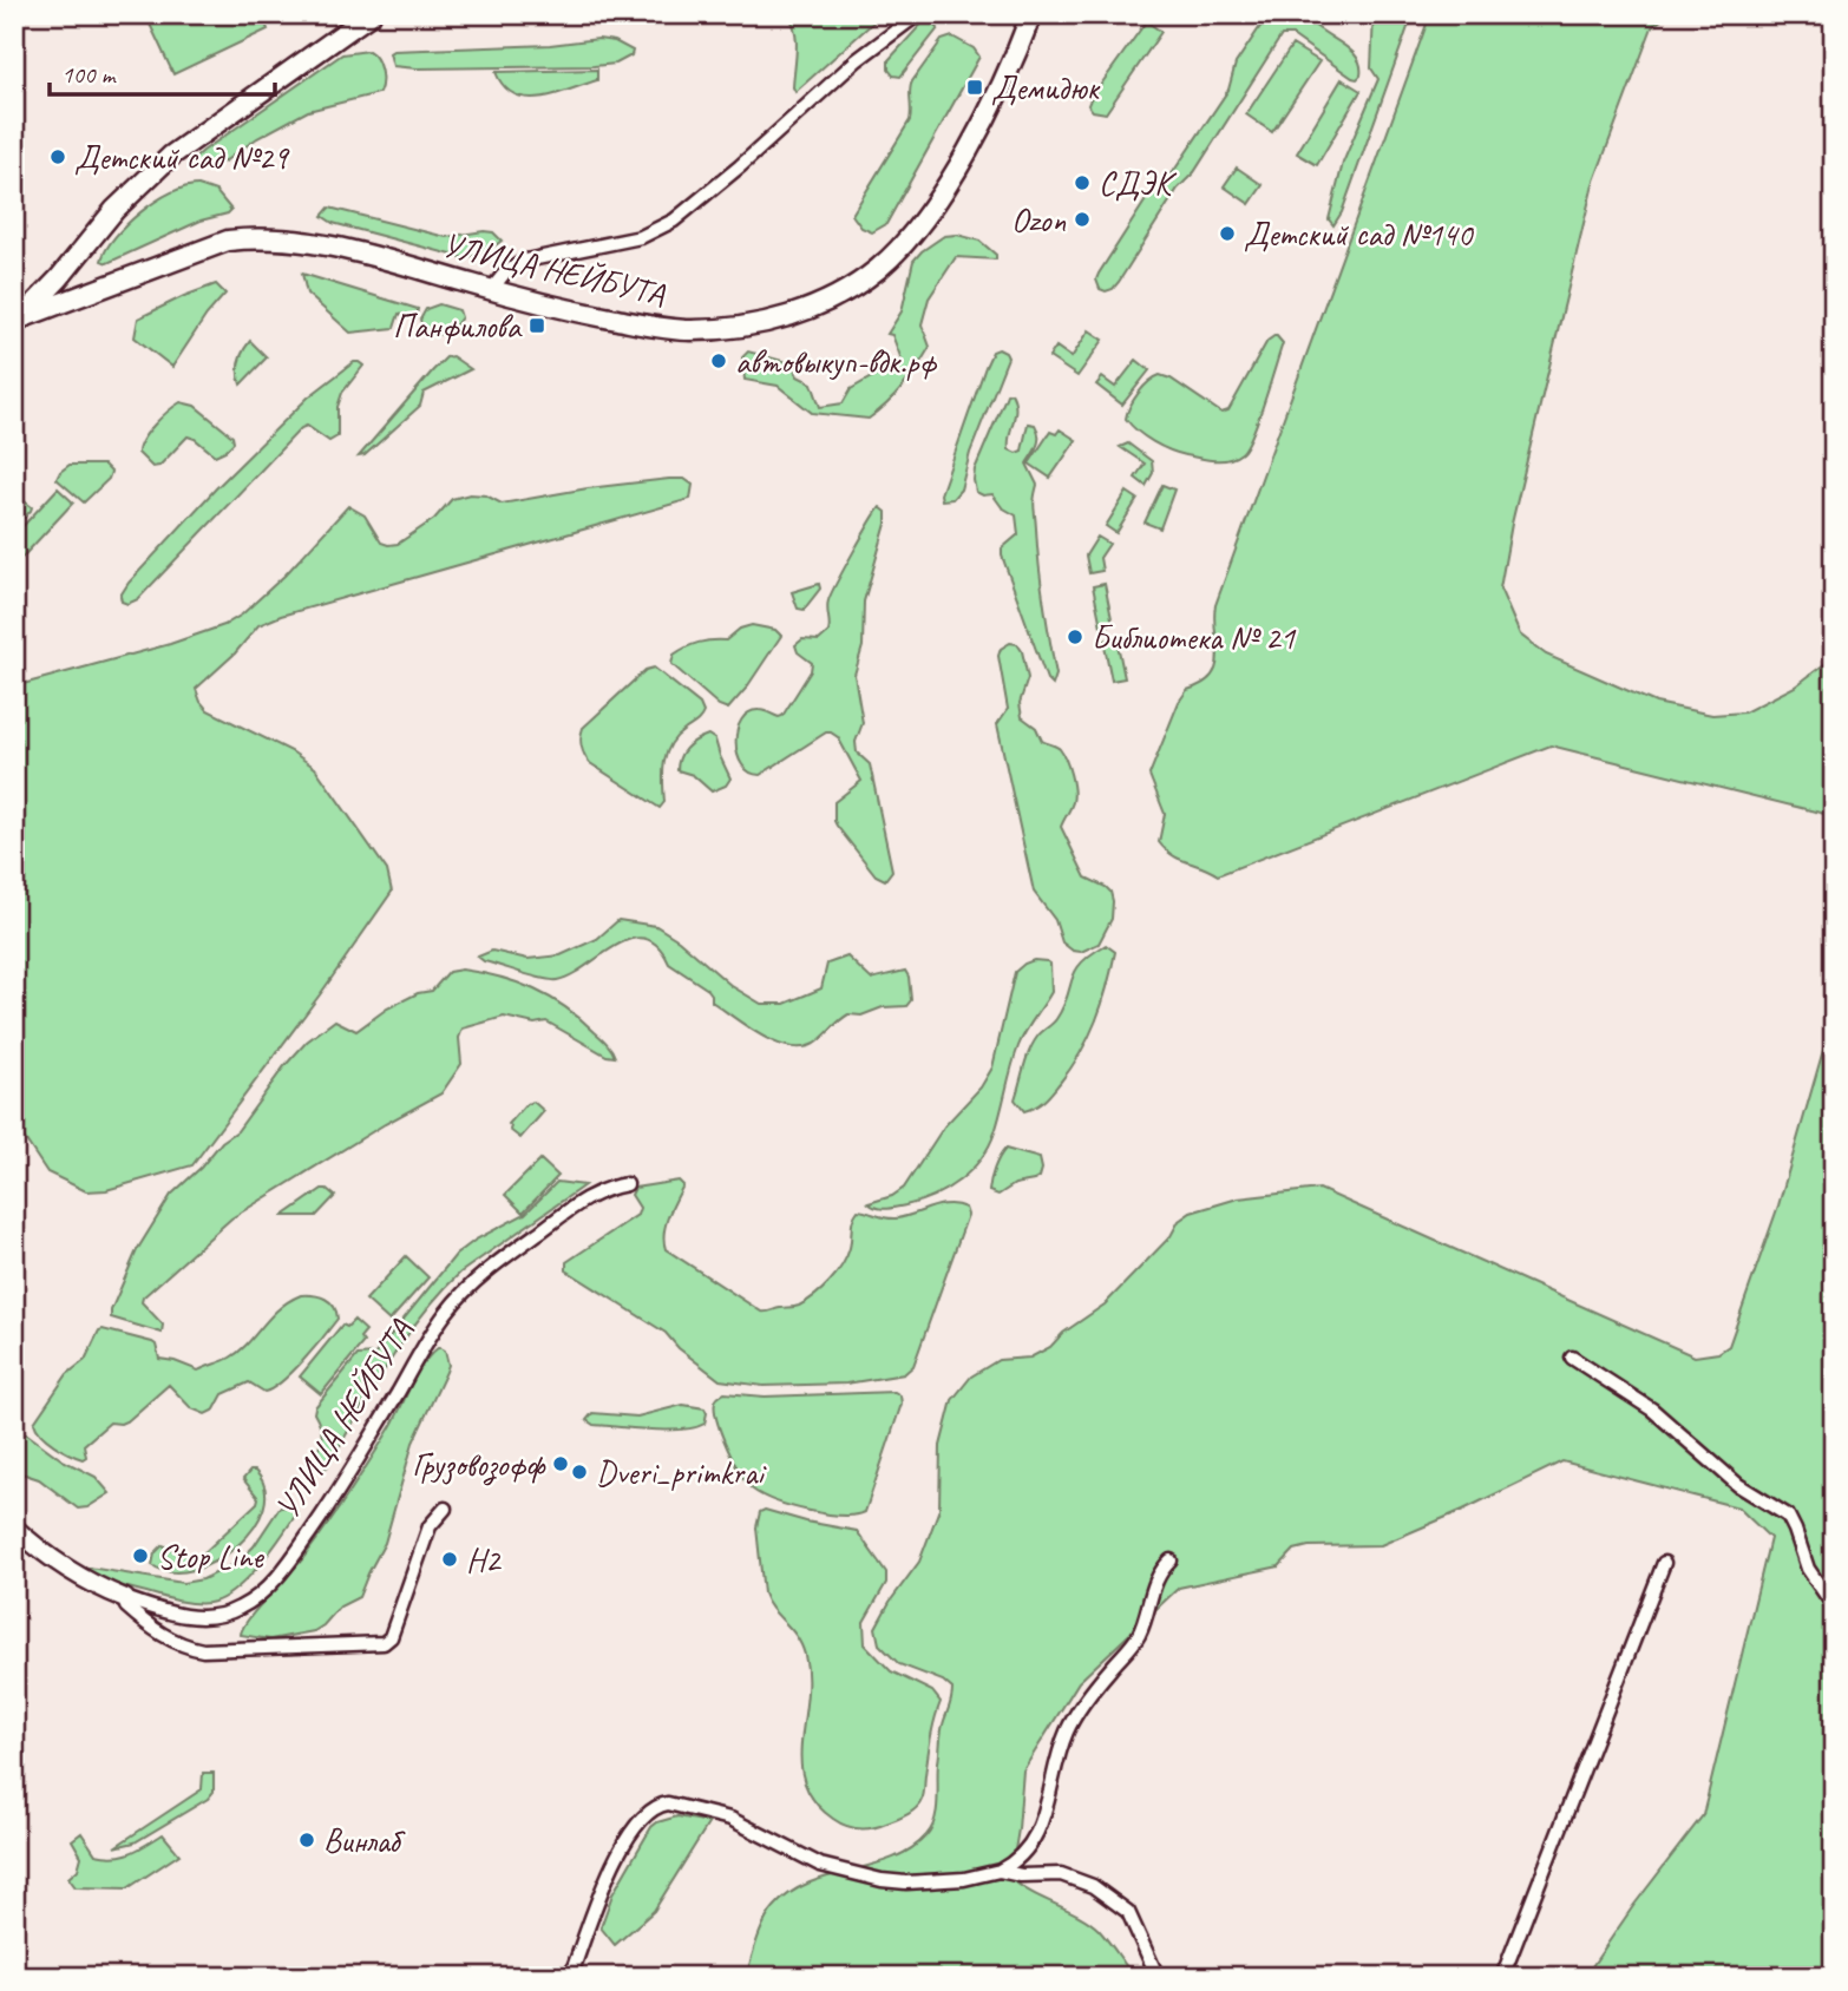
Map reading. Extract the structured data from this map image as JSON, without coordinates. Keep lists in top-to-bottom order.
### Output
{
  "streets": {
    "main road": ["УЛИЦА НЕЙБУТА"]
  },
  "places": {
    "transit": ["Демидюк", "Панфилова"],
    "other": [
      "Детский сад №29",
      "СДЭК",
      "Ozon",
      "Детский сад №140",
      "автовыкуп-вдк.рф",
      "Библиотека № 21",
      "Грузовозофф",
      "Dveri_primkrai",
      "Stop Line",
      "H2",
      "Винлаб"
    ]
  },
  "scale_bar": "100 m"
}
